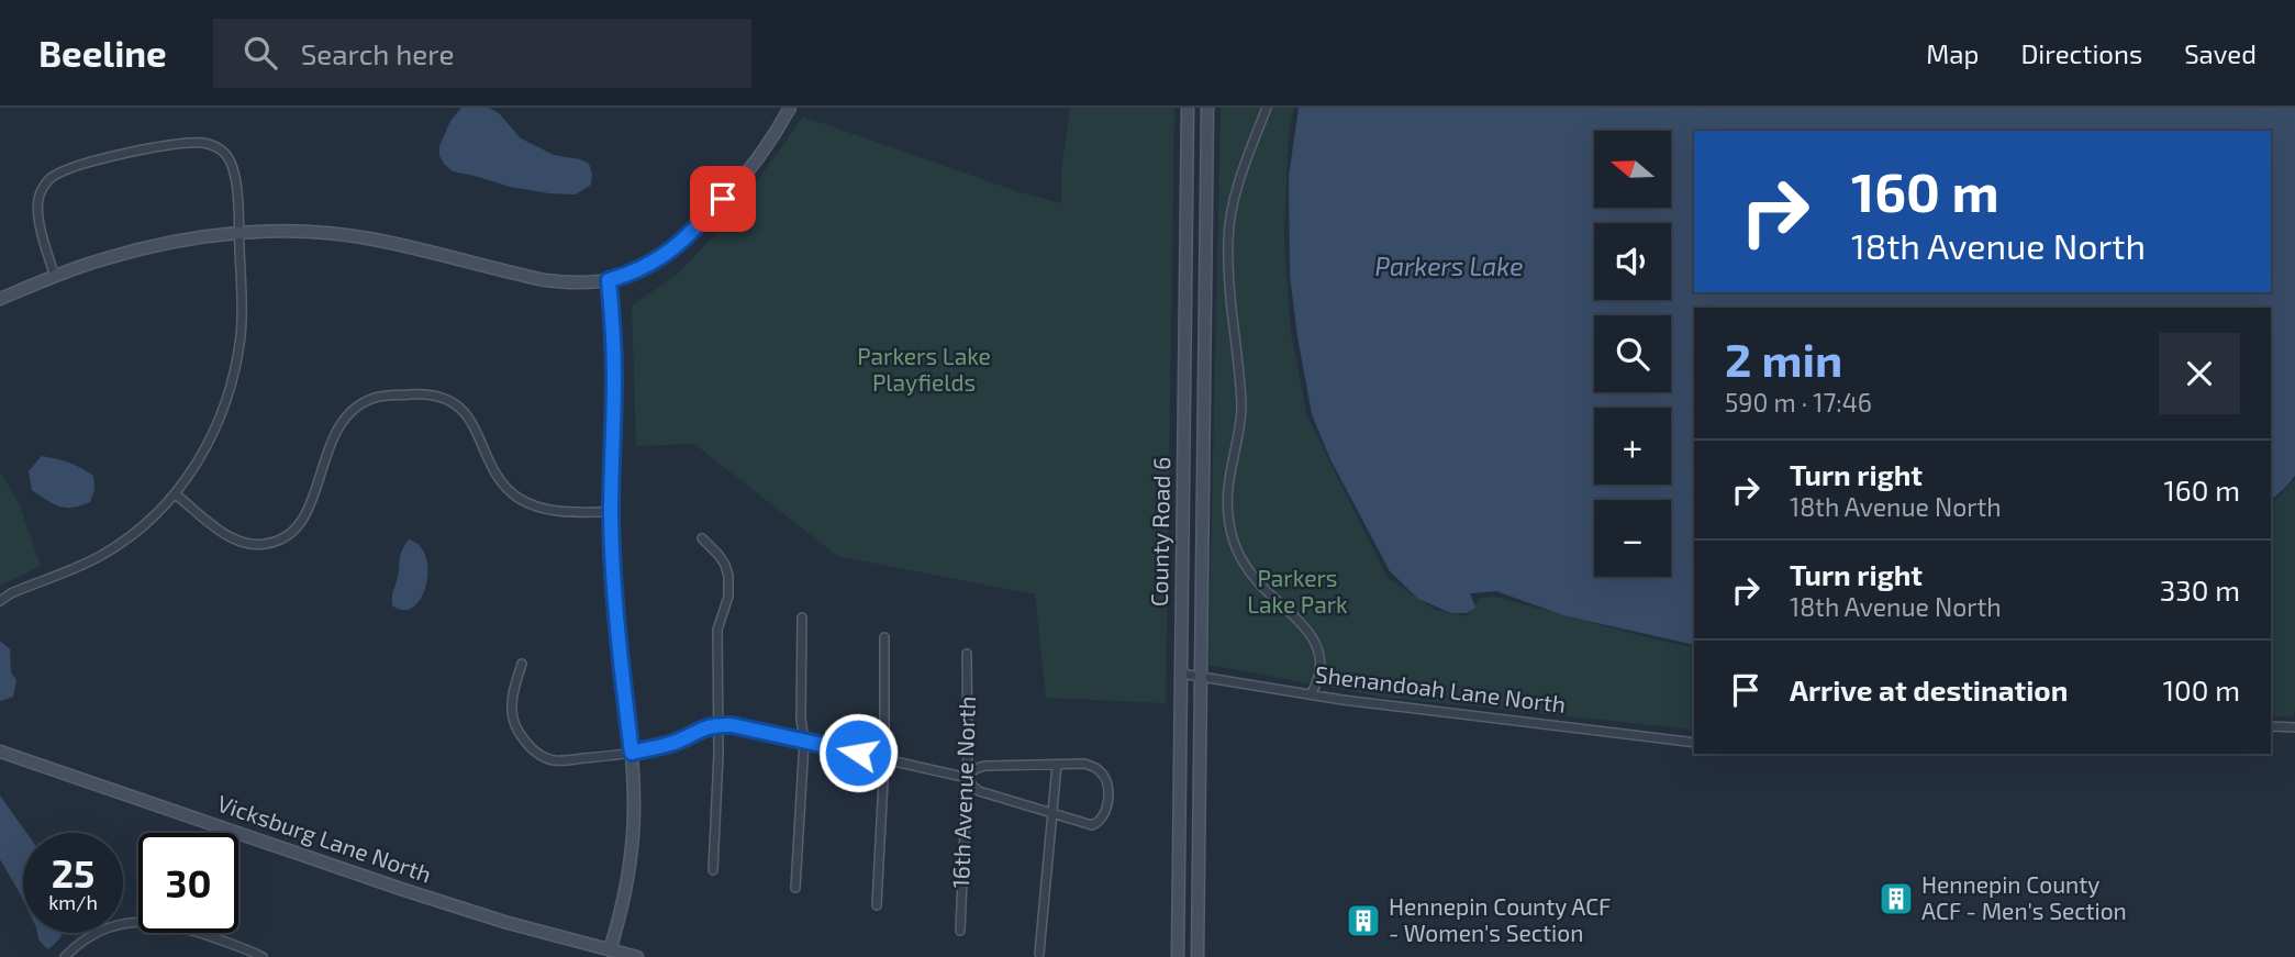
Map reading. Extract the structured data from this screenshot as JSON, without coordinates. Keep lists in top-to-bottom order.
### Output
{
  "streets": {
    "main road": ["County Road 6", "Vicksburg Lane North"],
    "street": ["Shenandoah Lane North", "16th Avenue North"]
  },
  "crossings": [
    ["County Road 6", "Shenandoah Lane North"]
  ],
  "water": ["Parkers Lake"],
  "parks": ["Parkers Lake Playfields", "Parkers Lake Park"],
  "places": {
    "building": ["Hennepin County ACF - Men's Section", "Hennepin County ACF - Women's Section"]
  },
  "north": "left",
  "page": {
    "header": "Beeline",
    "search": "Search here",
    "nav": ["Map", "Directions", "Saved"],
    "map_buttons": ["+", "−"],
    "turn": ["160 m", "18th Avenue North"],
    "heading": ["2 min", "590 m · 17:46"],
    "list": [
      {
        "name": "Turn right",
        "note": "18th Avenue North",
        "value": "160 m"
      },
      {
        "name": "Turn right",
        "note": "18th Avenue North",
        "value": "330 m"
      },
      {
        "name": "Arrive at destination",
        "value": "100 m"
      }
    ],
    "speed": "25 km/h",
    "limit": "30"
  }
}
